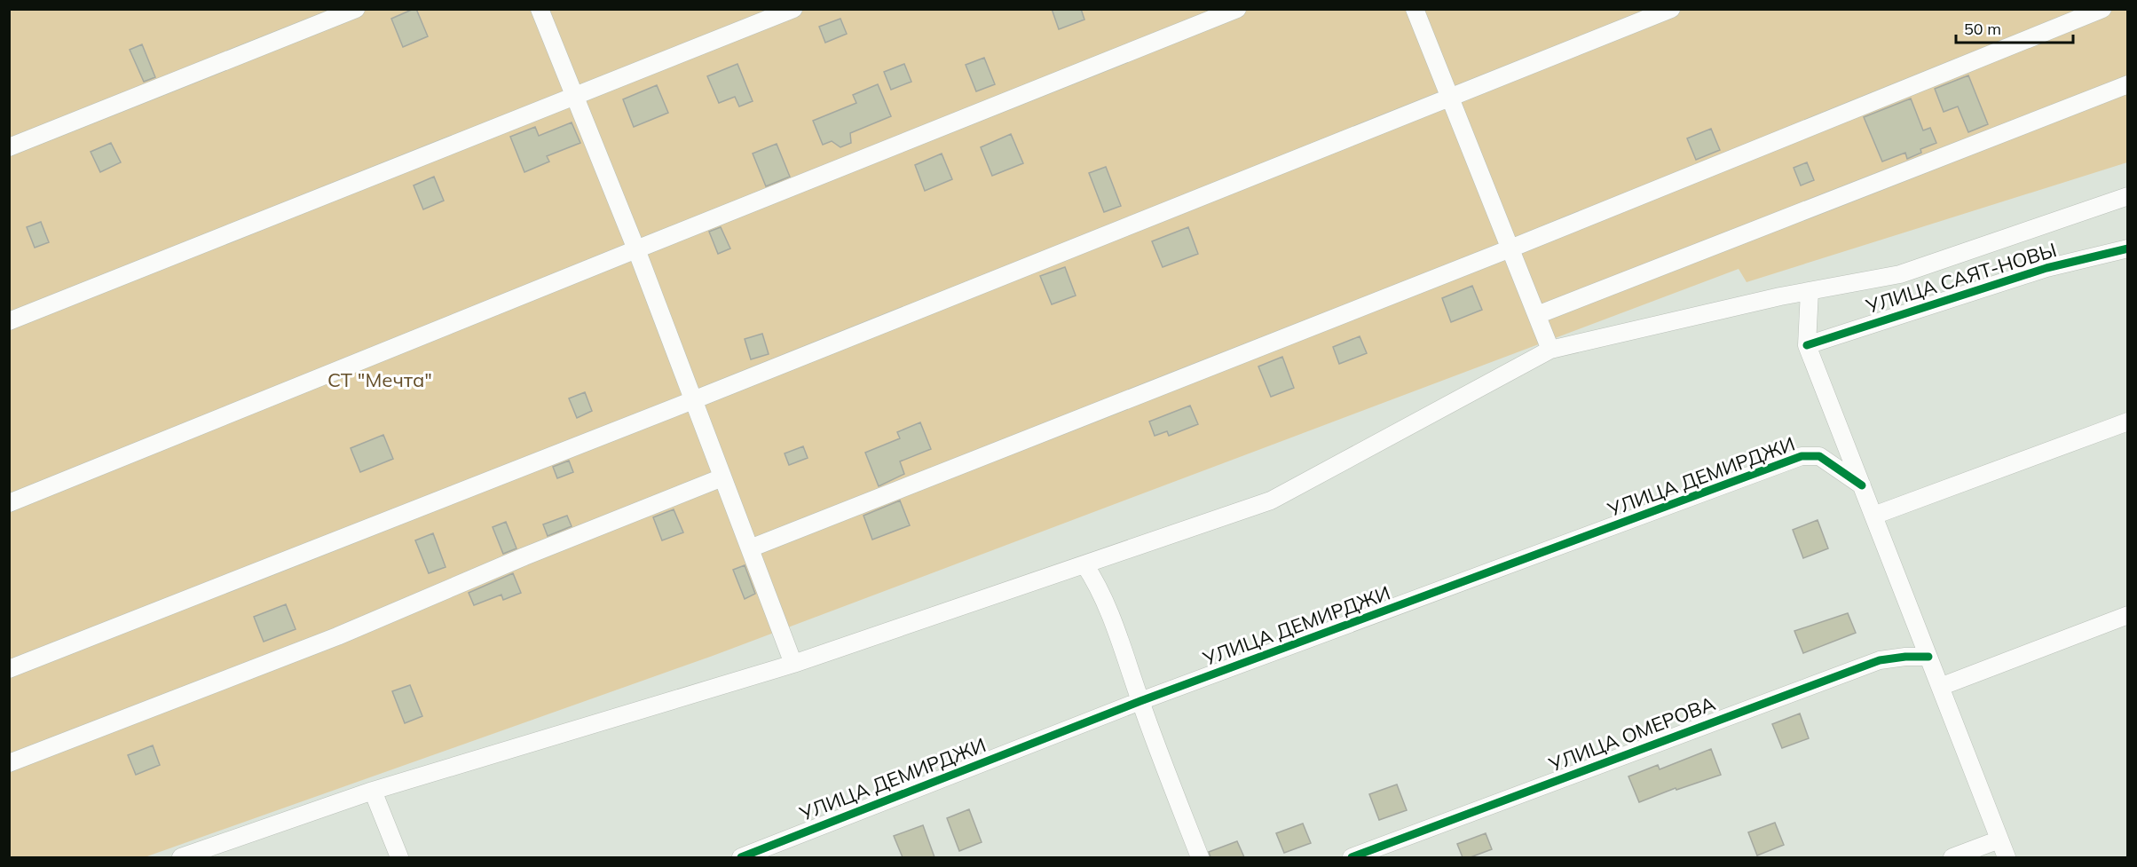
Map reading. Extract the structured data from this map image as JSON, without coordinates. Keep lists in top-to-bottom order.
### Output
{
  "streets": {
    "street": ["УЛИЦА САЯТ-НОВЫ", "УЛИЦА ДЕМИРДЖИ", "УЛИЦА ОМЕРОВА"]
  },
  "parks": ["СТ \"Мечта\""],
  "scale_bar": "50 m"
}
